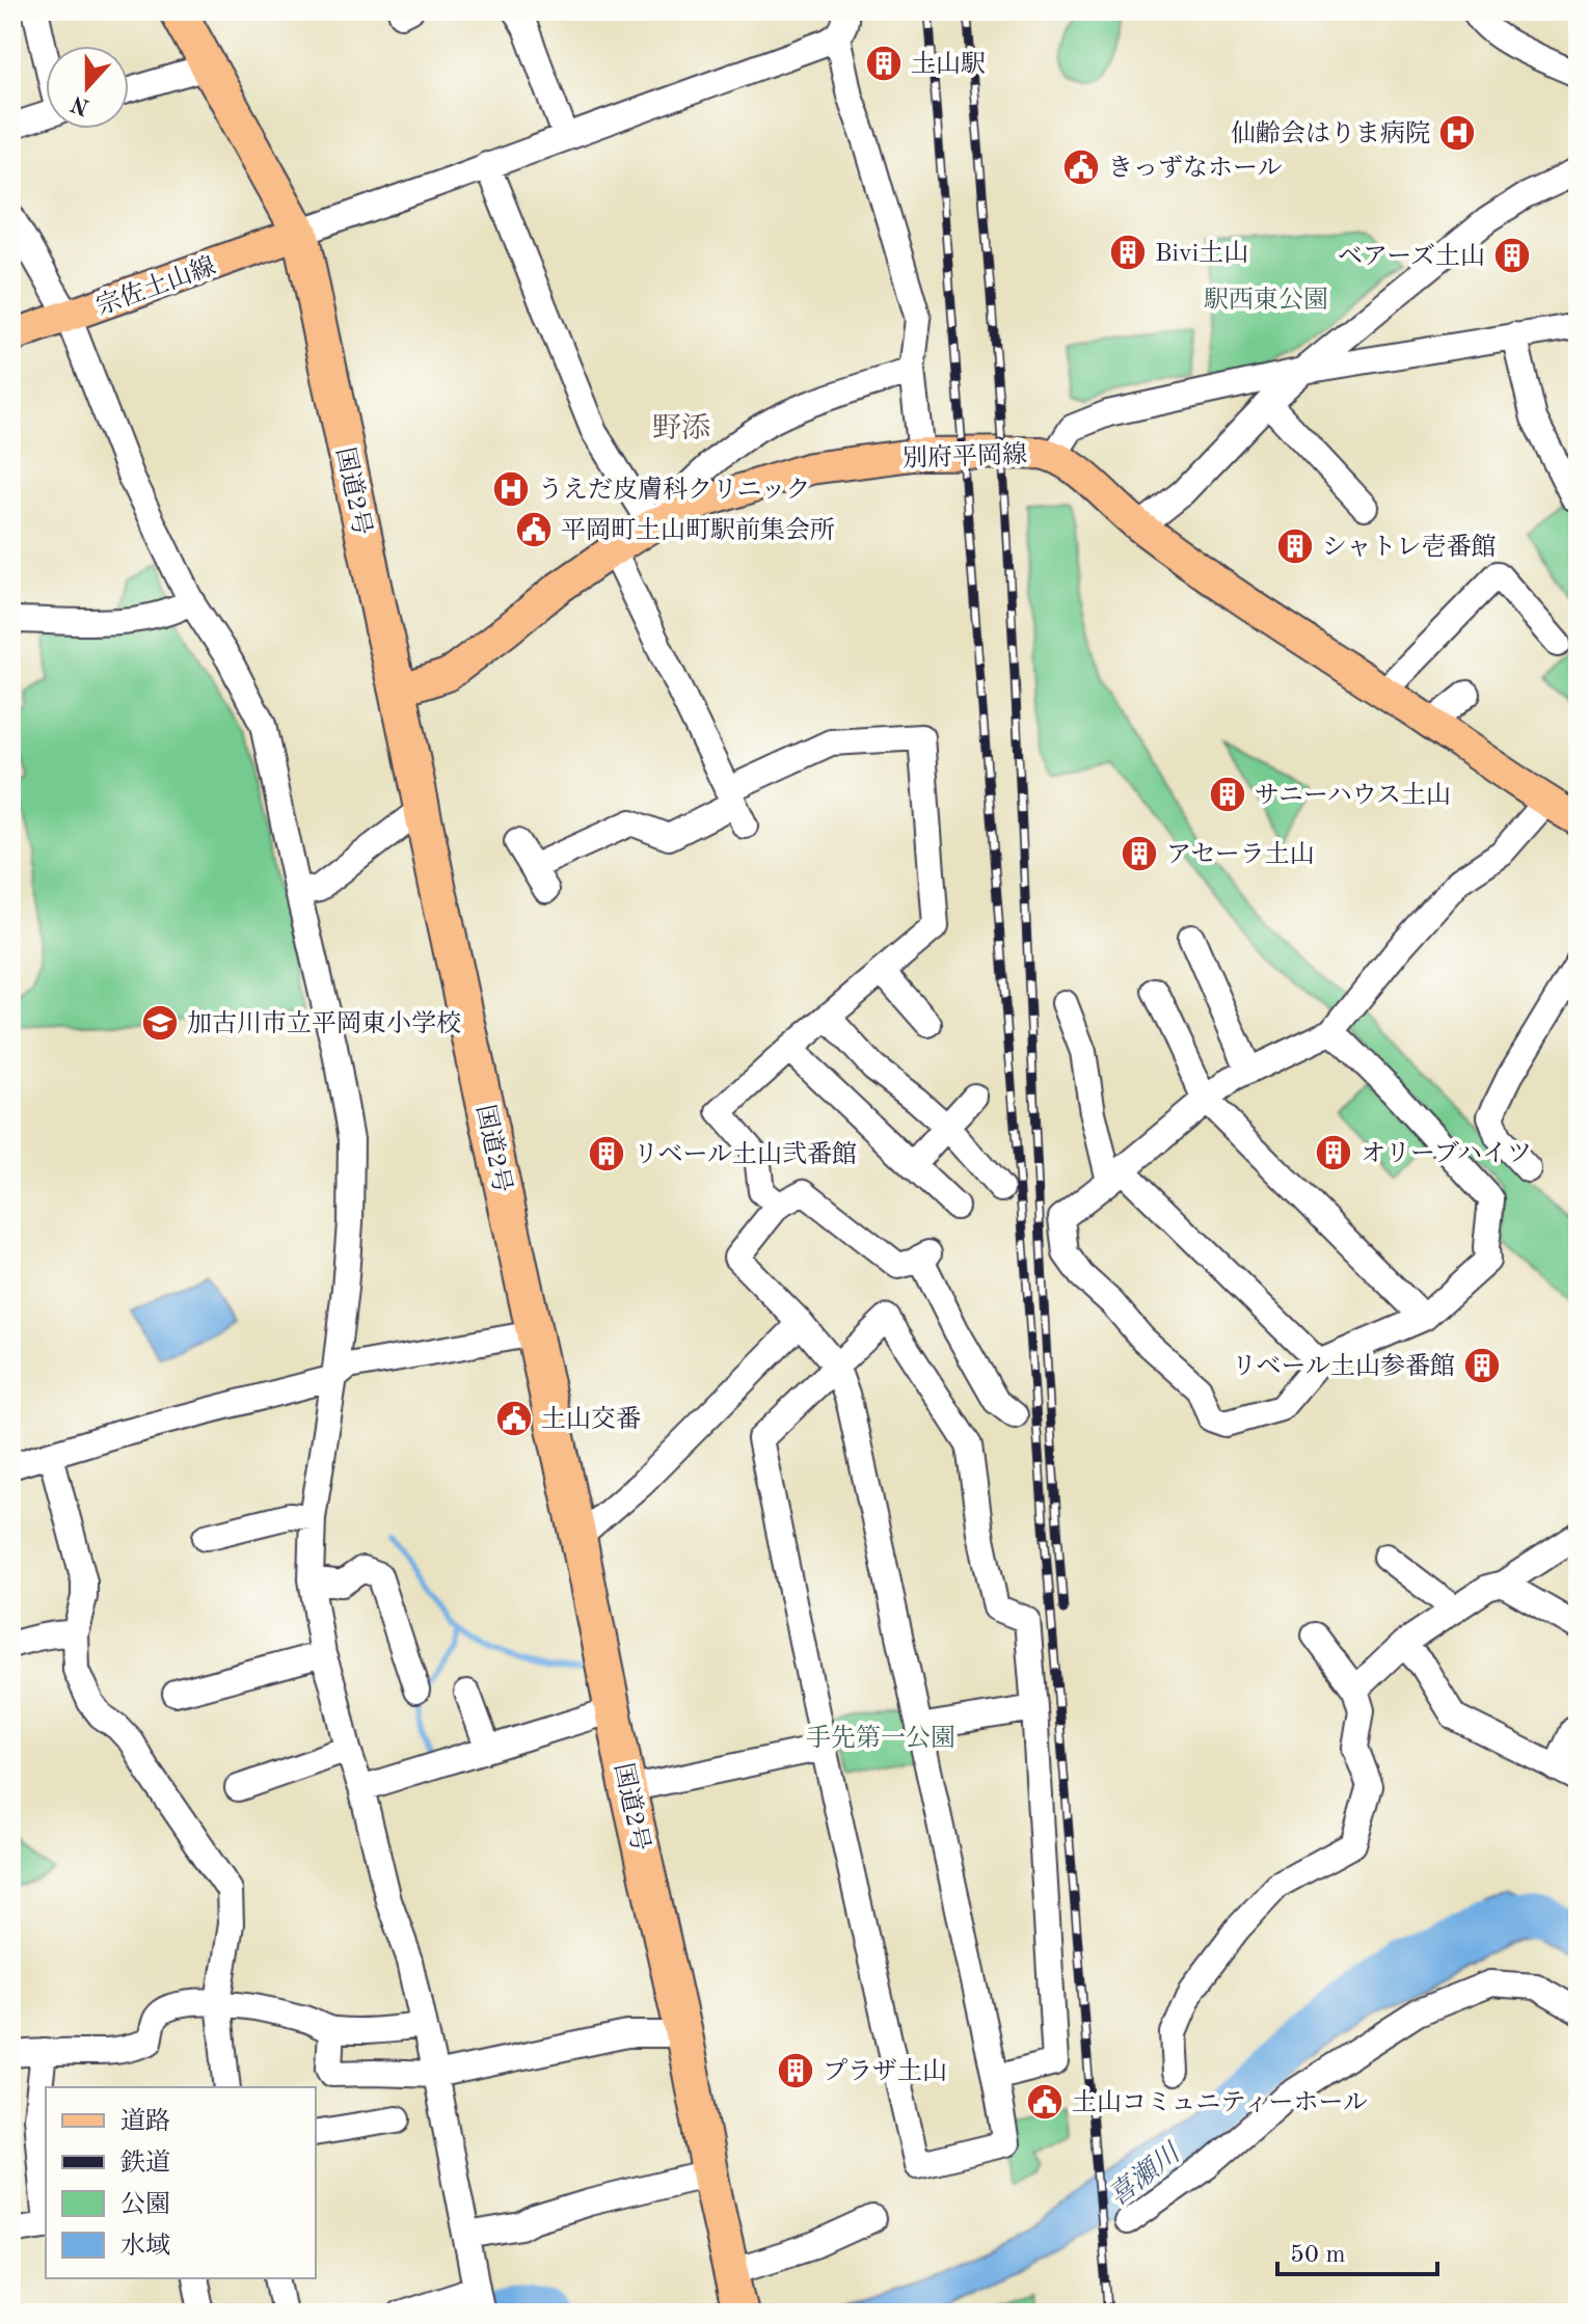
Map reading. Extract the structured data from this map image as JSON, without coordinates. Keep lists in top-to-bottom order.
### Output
{
  "streets": {
    "highway": ["国道2号"],
    "main road": ["宗佐土山線", "別府平岡線"]
  },
  "crossings": [
    ["宗佐土山線", "国道2号"],
    ["別府平岡線", "国道2号"]
  ],
  "districts": ["野添"],
  "water": ["喜瀬川"],
  "parks": ["駅西東公園", "手先第一公園"],
  "places": {
    "building": [
      "土山駅",
      "Bivi土山",
      "ベアーズ土山",
      "シャトレ壱番館",
      "サニーハウス土山",
      "アセーラ土山",
      "オリーブハイツ",
      "リベール土山弐番館",
      "リベール土山参番館",
      "プラザ土山"
    ],
    "hospital": ["仙齢会はりま病院", "うえだ皮膚科クリニック"],
    "public building": [
      "きっずなホール",
      "平岡町土山町駅前集会所",
      "土山交番",
      "土山コミュニティーホール"
    ],
    "school or university": ["加古川市立平岡東小学校"]
  },
  "legend": [
    "道路",
    "鉄道",
    "公園",
    "水域"
  ],
  "scale_bar": "50 m",
  "north": "bottom"
}
